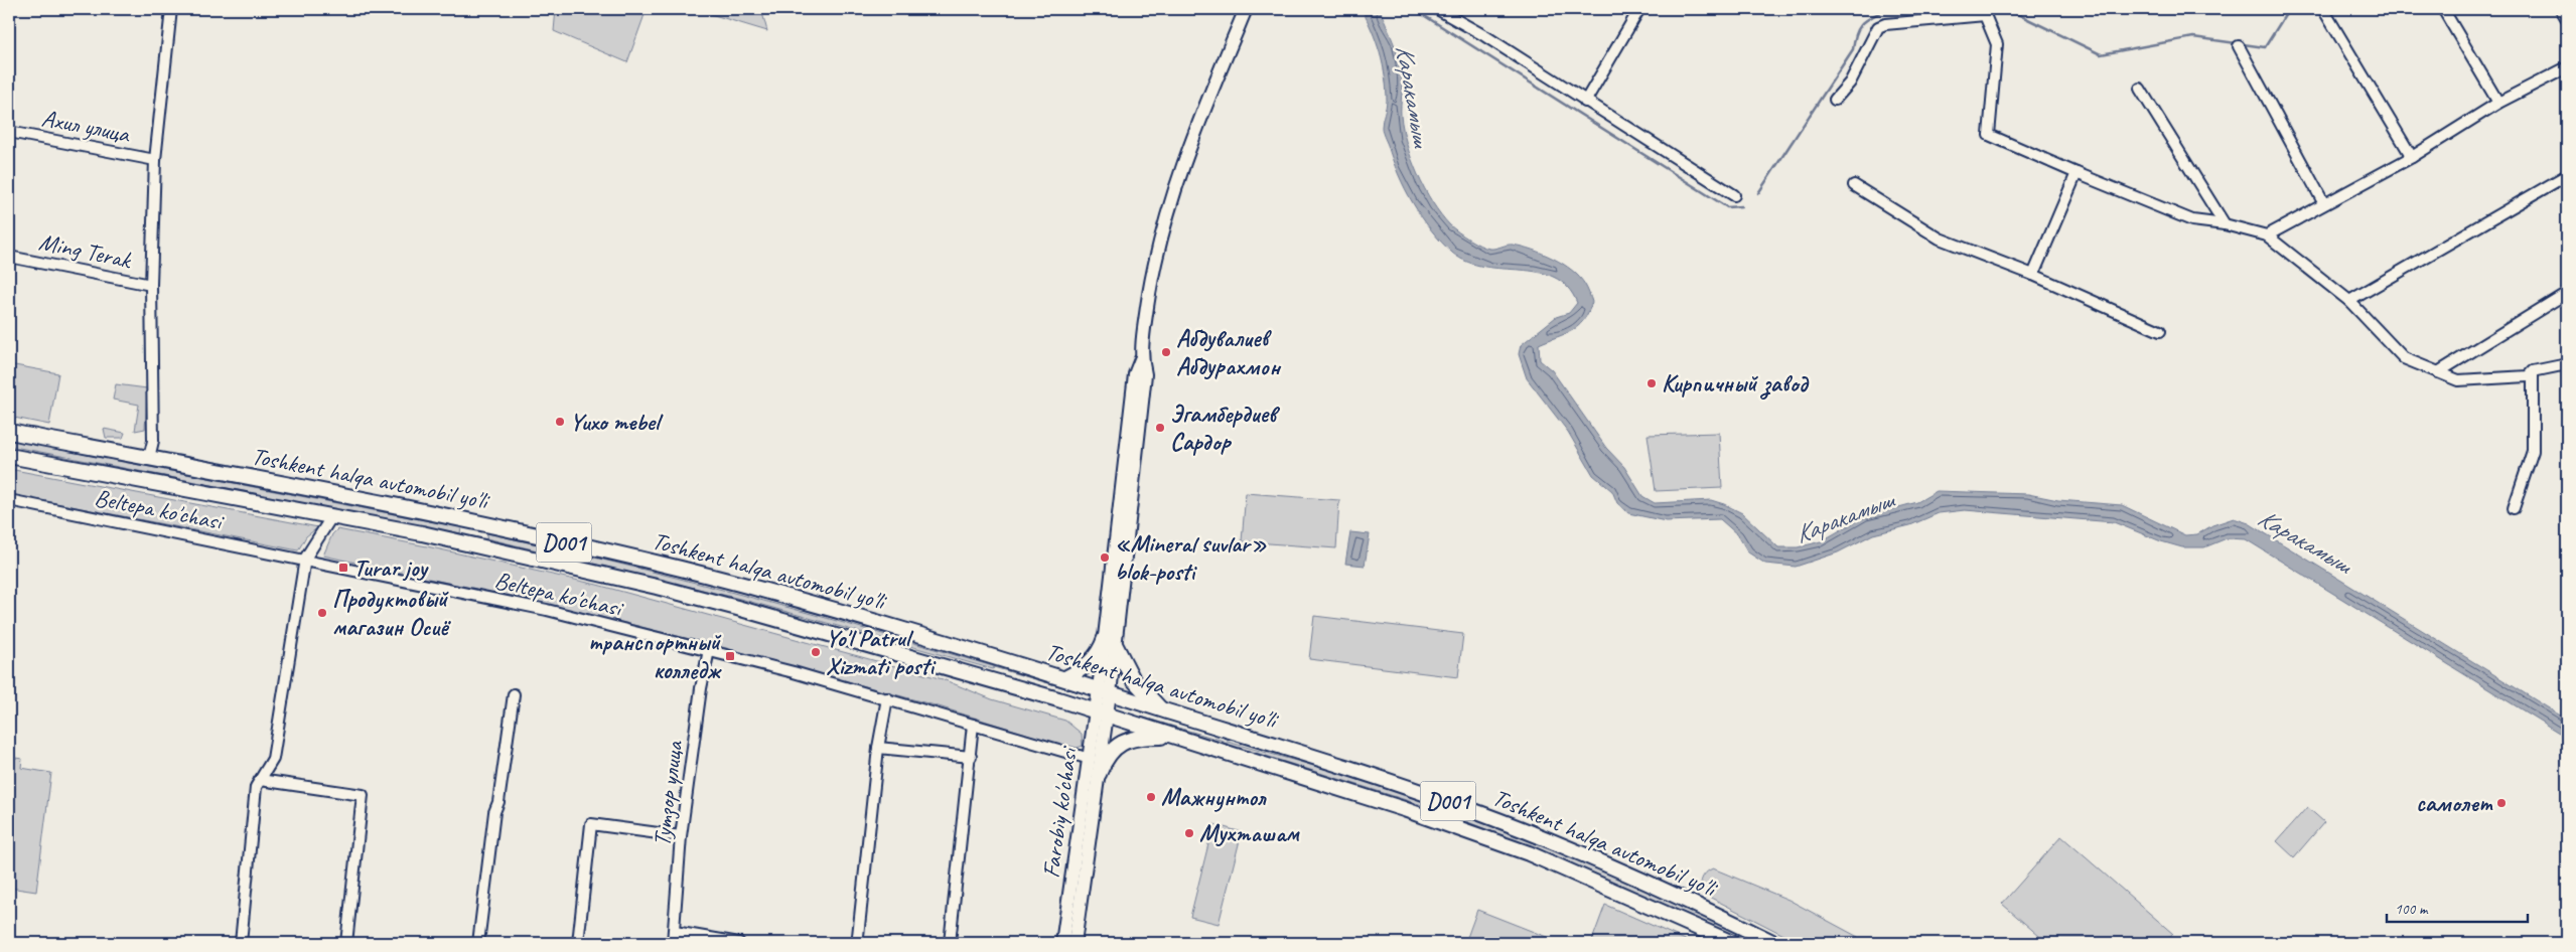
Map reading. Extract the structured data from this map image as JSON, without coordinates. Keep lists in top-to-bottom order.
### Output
{
  "streets": {
    "highway": ["Toshkent halqa avtomobil yo'li", "D001"],
    "main road": ["Farobiy ko'chasi"],
    "street": [
      "Ахил улица",
      "Ming Terak",
      "Beltepa ko'chasi",
      "Тутзор улица"
    ]
  },
  "crossings": [
    ["Toshkent halqa avtomobil yo'li", "Farobiy ko'chasi"],
    ["Beltepa ko'chasi", "Тутзор улица"],
    ["Beltepa ko'chasi", "Farobiy ko'chasi"]
  ],
  "water": ["Каракамыш"],
  "places": {
    "other": [
      "Абдувалиев Абдурахмон",
      "Кирпичный завод",
      "Yuxo mebel",
      "Эгамбердиев Сардор",
      "«Mineral suvlar» blok-posti",
      "Продуктовый магазин Осиё",
      "Yo'l Patrul Xizmati posti",
      "Мажнунтол",
      "самолет",
      "Мухташам"
    ],
    "transit": ["Turar joy", "транспортный колледж"]
  },
  "scale_bar": "100 m"
}
